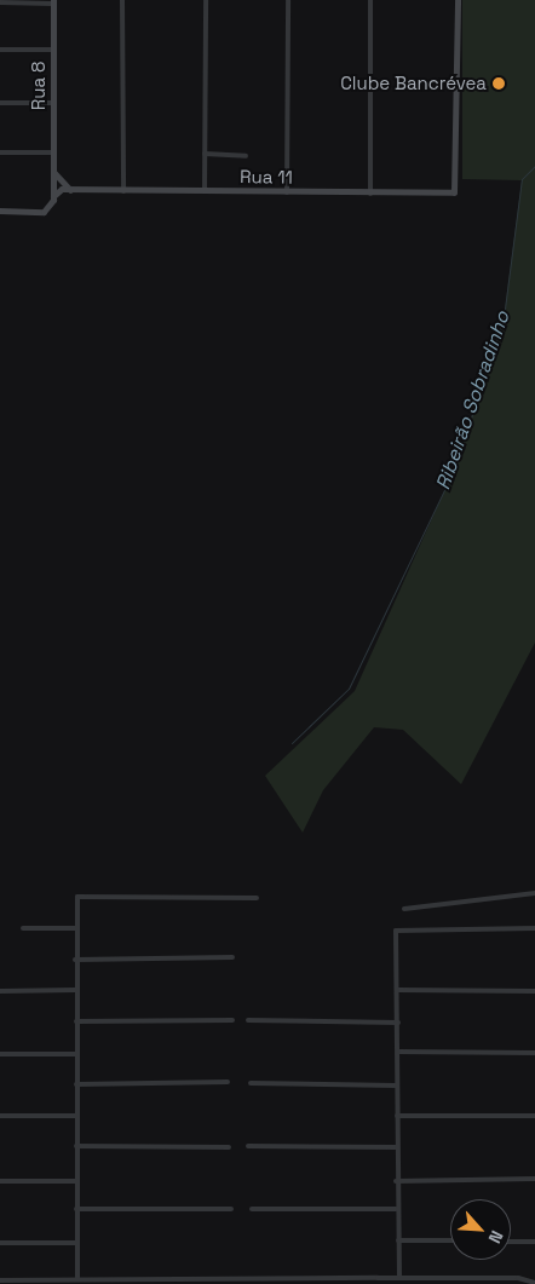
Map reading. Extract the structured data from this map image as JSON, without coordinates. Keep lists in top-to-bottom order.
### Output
{
  "streets": {
    "street": ["Rua 8", "Rua 11"]
  },
  "water": ["Ribeirão Sobradinho"],
  "places": ["Clube Bancrévea"],
  "north": "bottom right"
}
